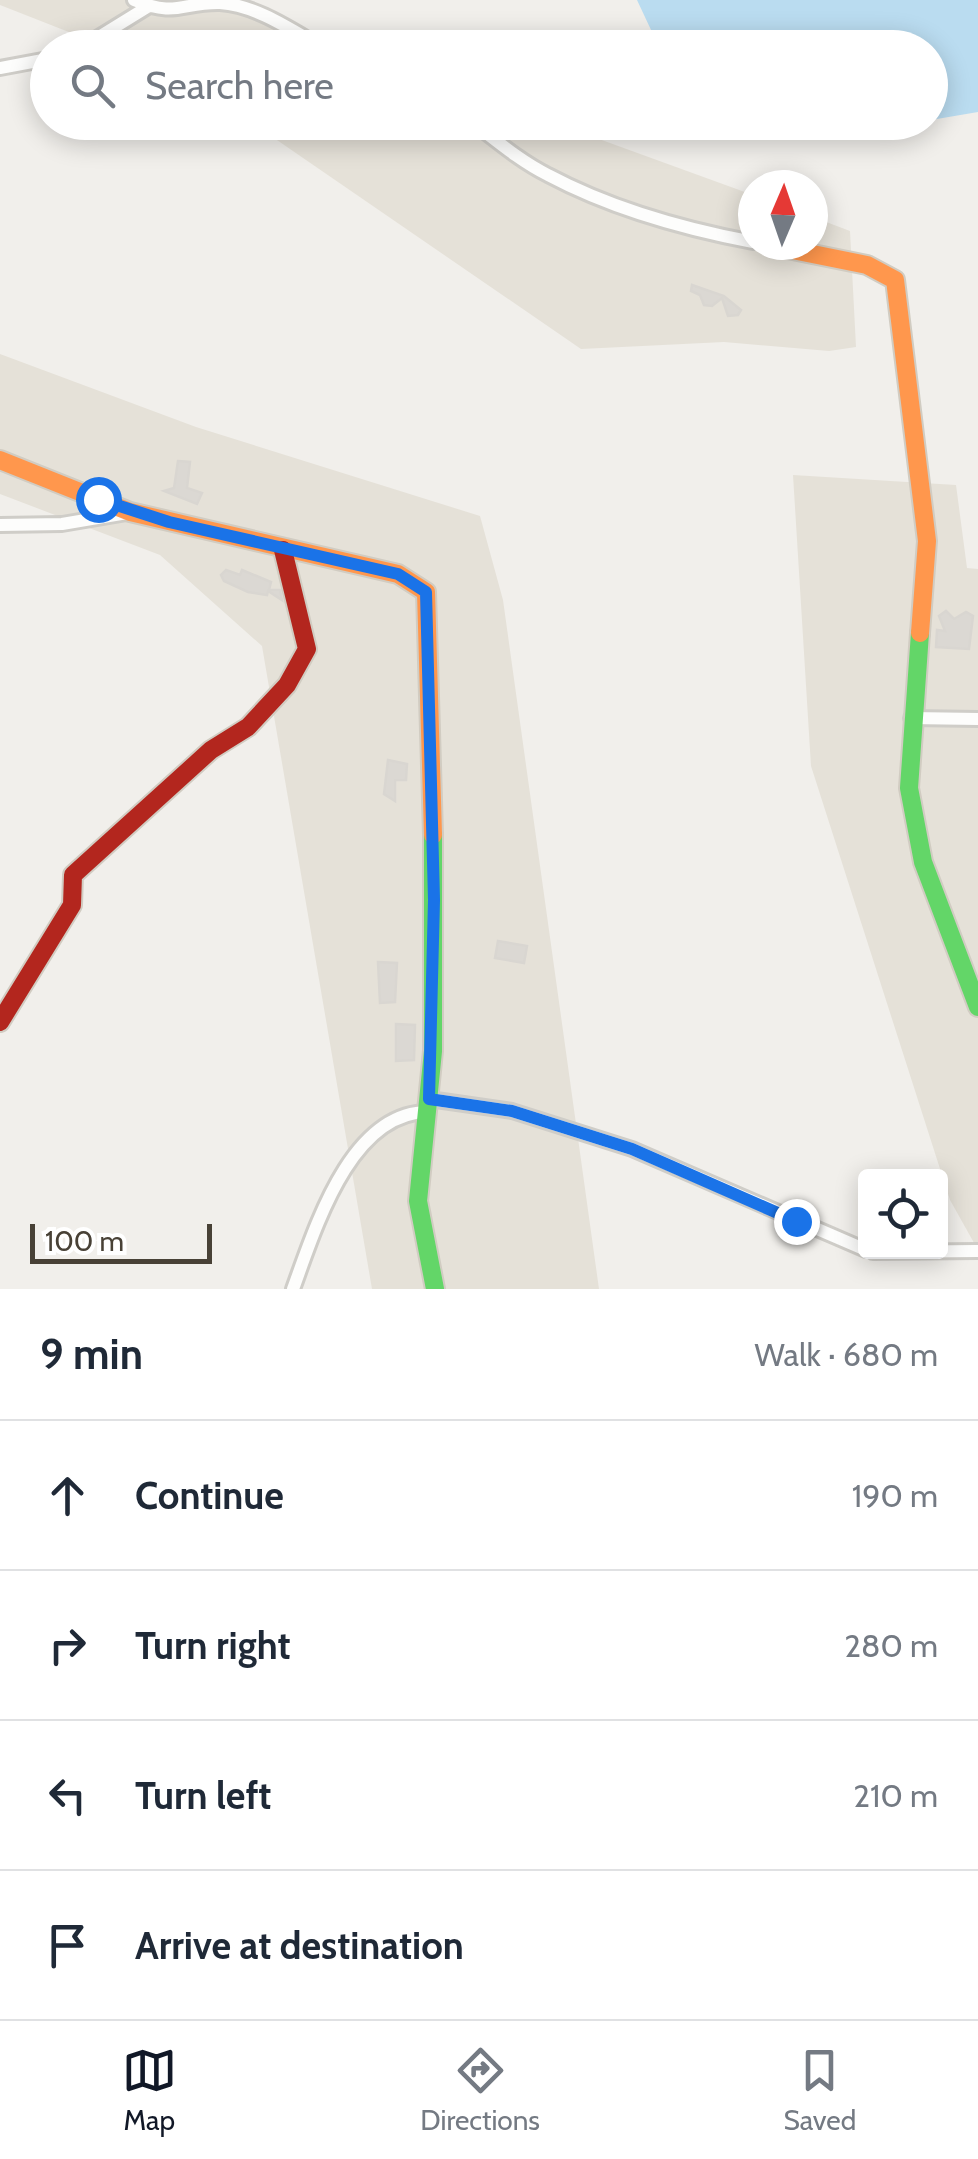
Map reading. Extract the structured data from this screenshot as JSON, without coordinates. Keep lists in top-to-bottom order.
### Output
{
  "scale_bar": "100 m",
  "north": "top",
  "page": {
    "search": "Search here",
    "scale": "100 m",
    "heading": ["9 min", "Walk · 680 m"],
    "list": [
      ["Continue", "190 m"],
      ["Turn right", "280 m"],
      ["Turn left", "210 m"],
      "Arrive at destination"
    ],
    "nav": ["Map", "Directions", "Saved"]
  }
}
